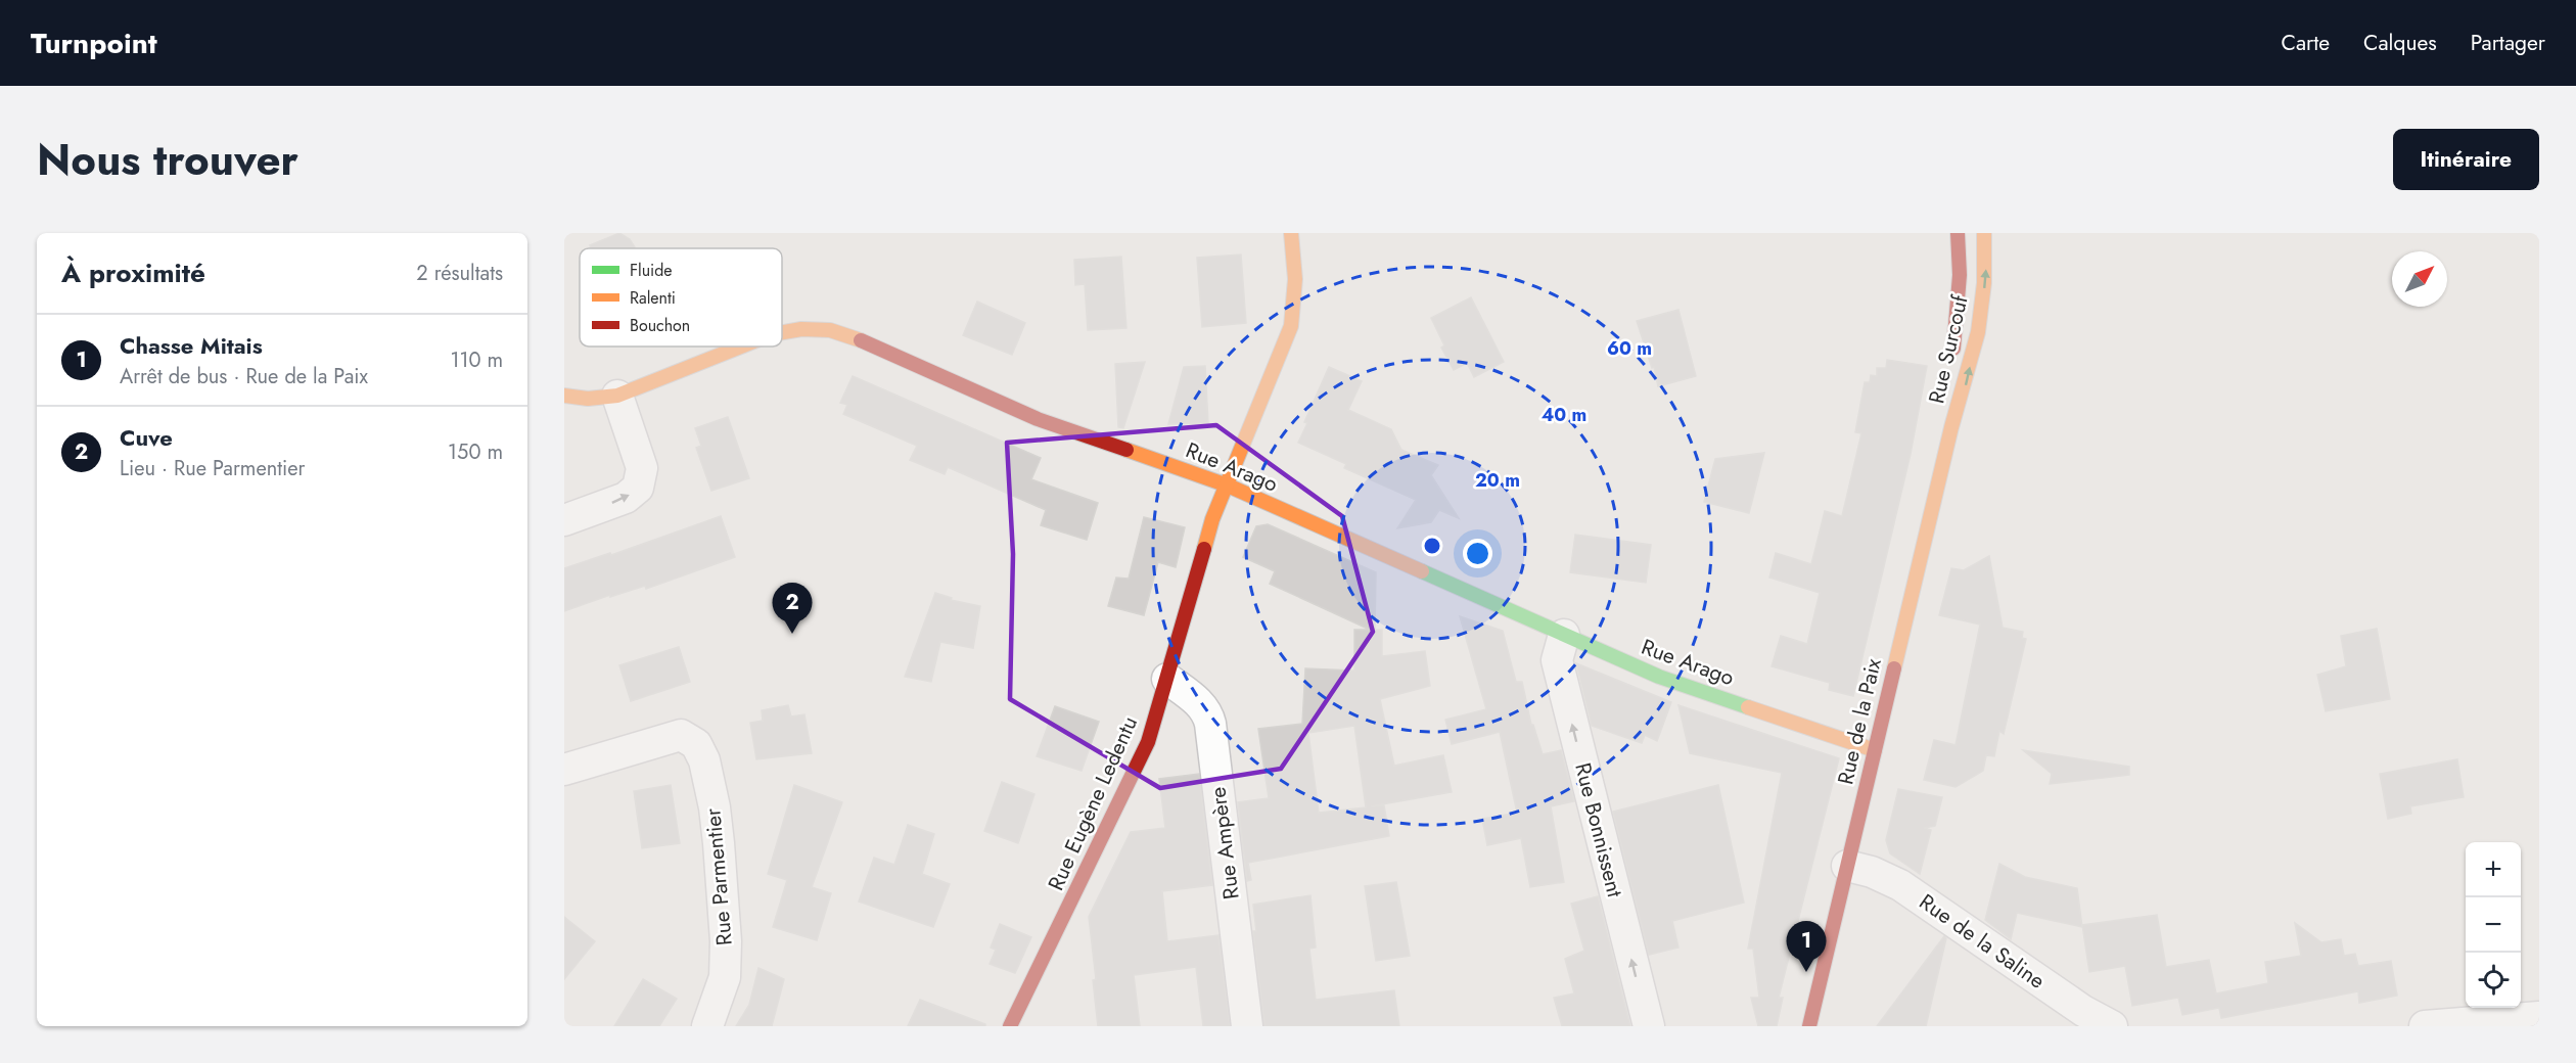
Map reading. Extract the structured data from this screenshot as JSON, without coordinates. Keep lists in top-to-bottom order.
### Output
{
  "streets": {
    "street": [
      "Rue Surcouf",
      "Rue Arago",
      "Rue de la Paix",
      "Rue Eugène Ledentu",
      "Rue Bonnissent",
      "Rue Ampère",
      "Rue Parmentier",
      "Rue de la Saline"
    ]
  },
  "crossings": [
    ["Rue Surcouf", "Rue de la Paix"],
    ["Rue Arago", "Rue de la Paix"],
    ["Rue Arago", "Rue Eugène Ledentu"],
    ["Rue Arago", "Rue Bonnissent"],
    ["Rue de la Paix", "Rue de la Saline"],
    ["Rue Eugène Ledentu", "Rue Ampère"]
  ],
  "one_way": ["Rue Bonnissent"],
  "legend": ["Fluide", "Ralenti", "Bouchon"],
  "north": "top right",
  "page": {
    "header": "Turnpoint",
    "nav": ["Carte", "Calques", "Partager"],
    "title": "Nous trouver",
    "buttons": "Itinéraire",
    "heading": ["À proximité", "2 résultats"],
    "list": [
      {
        "mark": "1",
        "name": "Chasse Mitais",
        "note": "Arrêt de bus · Rue de la Paix",
        "value": "110 m"
      },
      {
        "mark": "2",
        "name": "Cuve",
        "note": "Lieu · Rue Parmentier",
        "value": "150 m"
      }
    ],
    "pins": ["2", "1"],
    "map_buttons": ["+", "−"]
  },
  "rings": ["60 m", "40 m", "20 m"]
}
